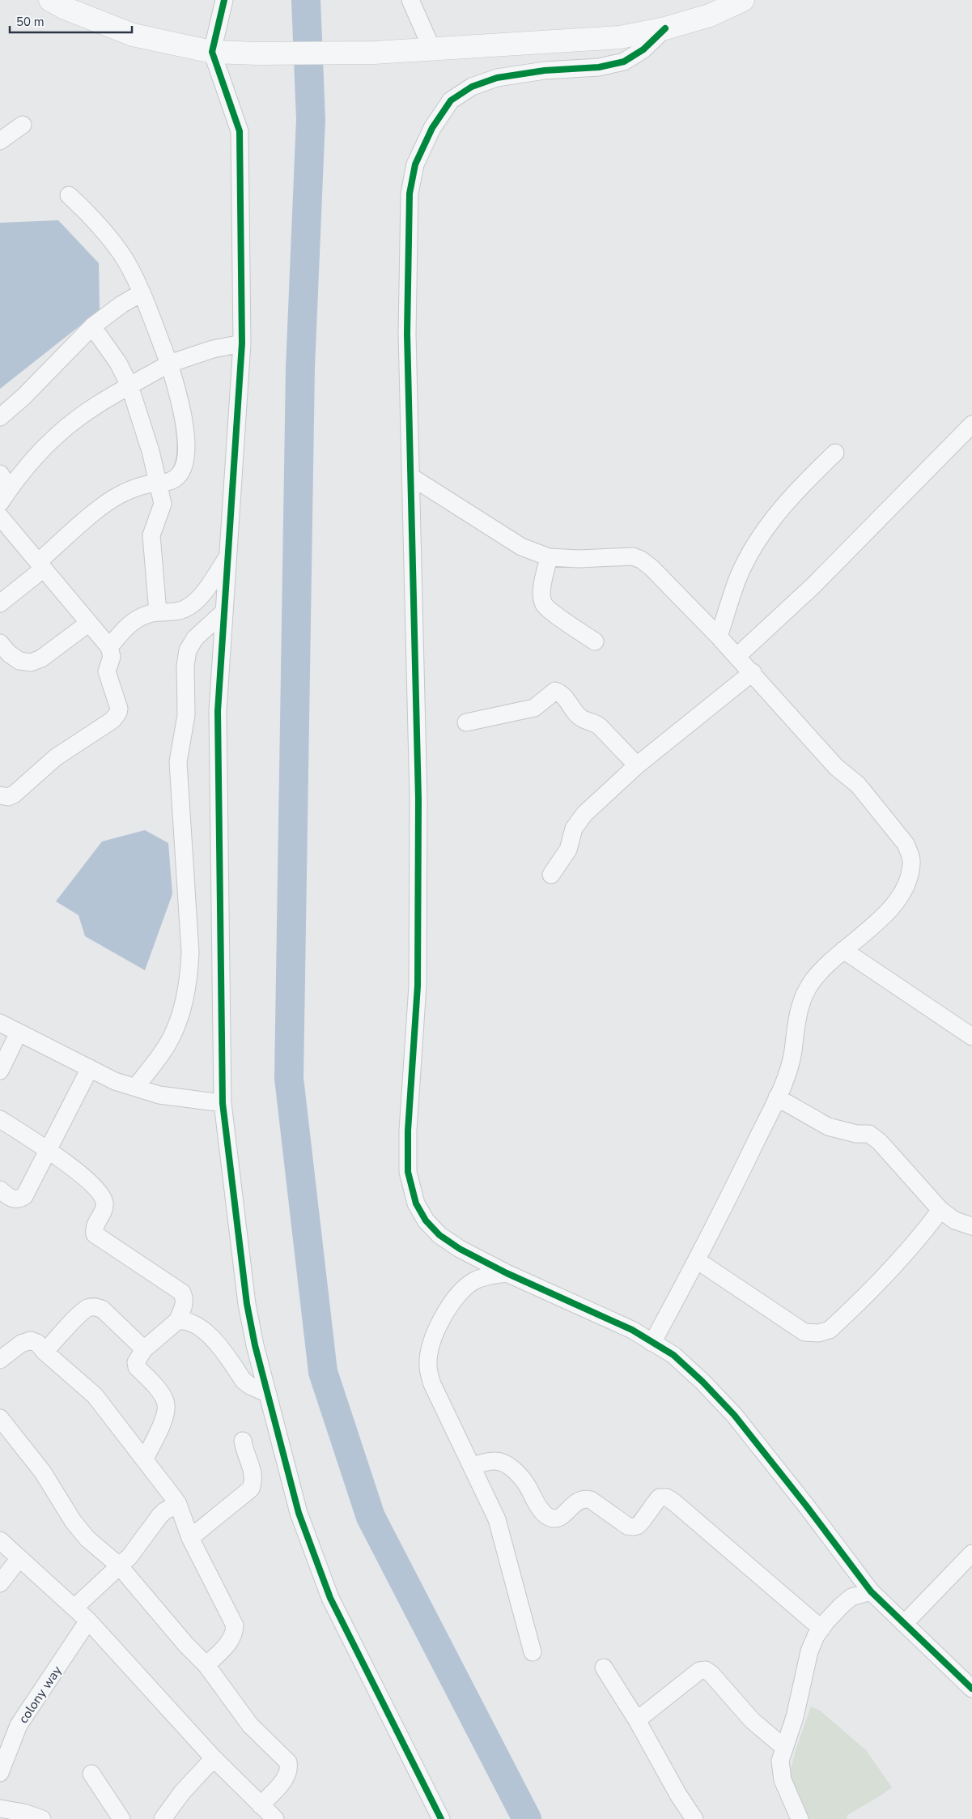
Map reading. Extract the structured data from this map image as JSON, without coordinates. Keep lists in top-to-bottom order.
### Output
{
  "streets": {
    "street": ["colony way"]
  },
  "scale_bar": "50 m"
}
